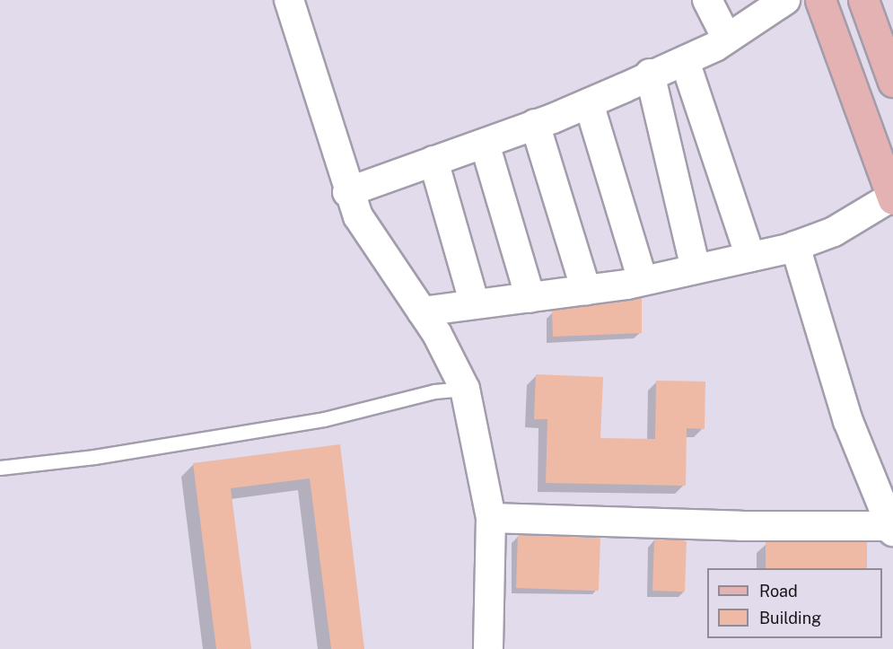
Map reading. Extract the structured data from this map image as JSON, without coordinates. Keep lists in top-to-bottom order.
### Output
{
  "legend": ["Road", "Building"]
}
